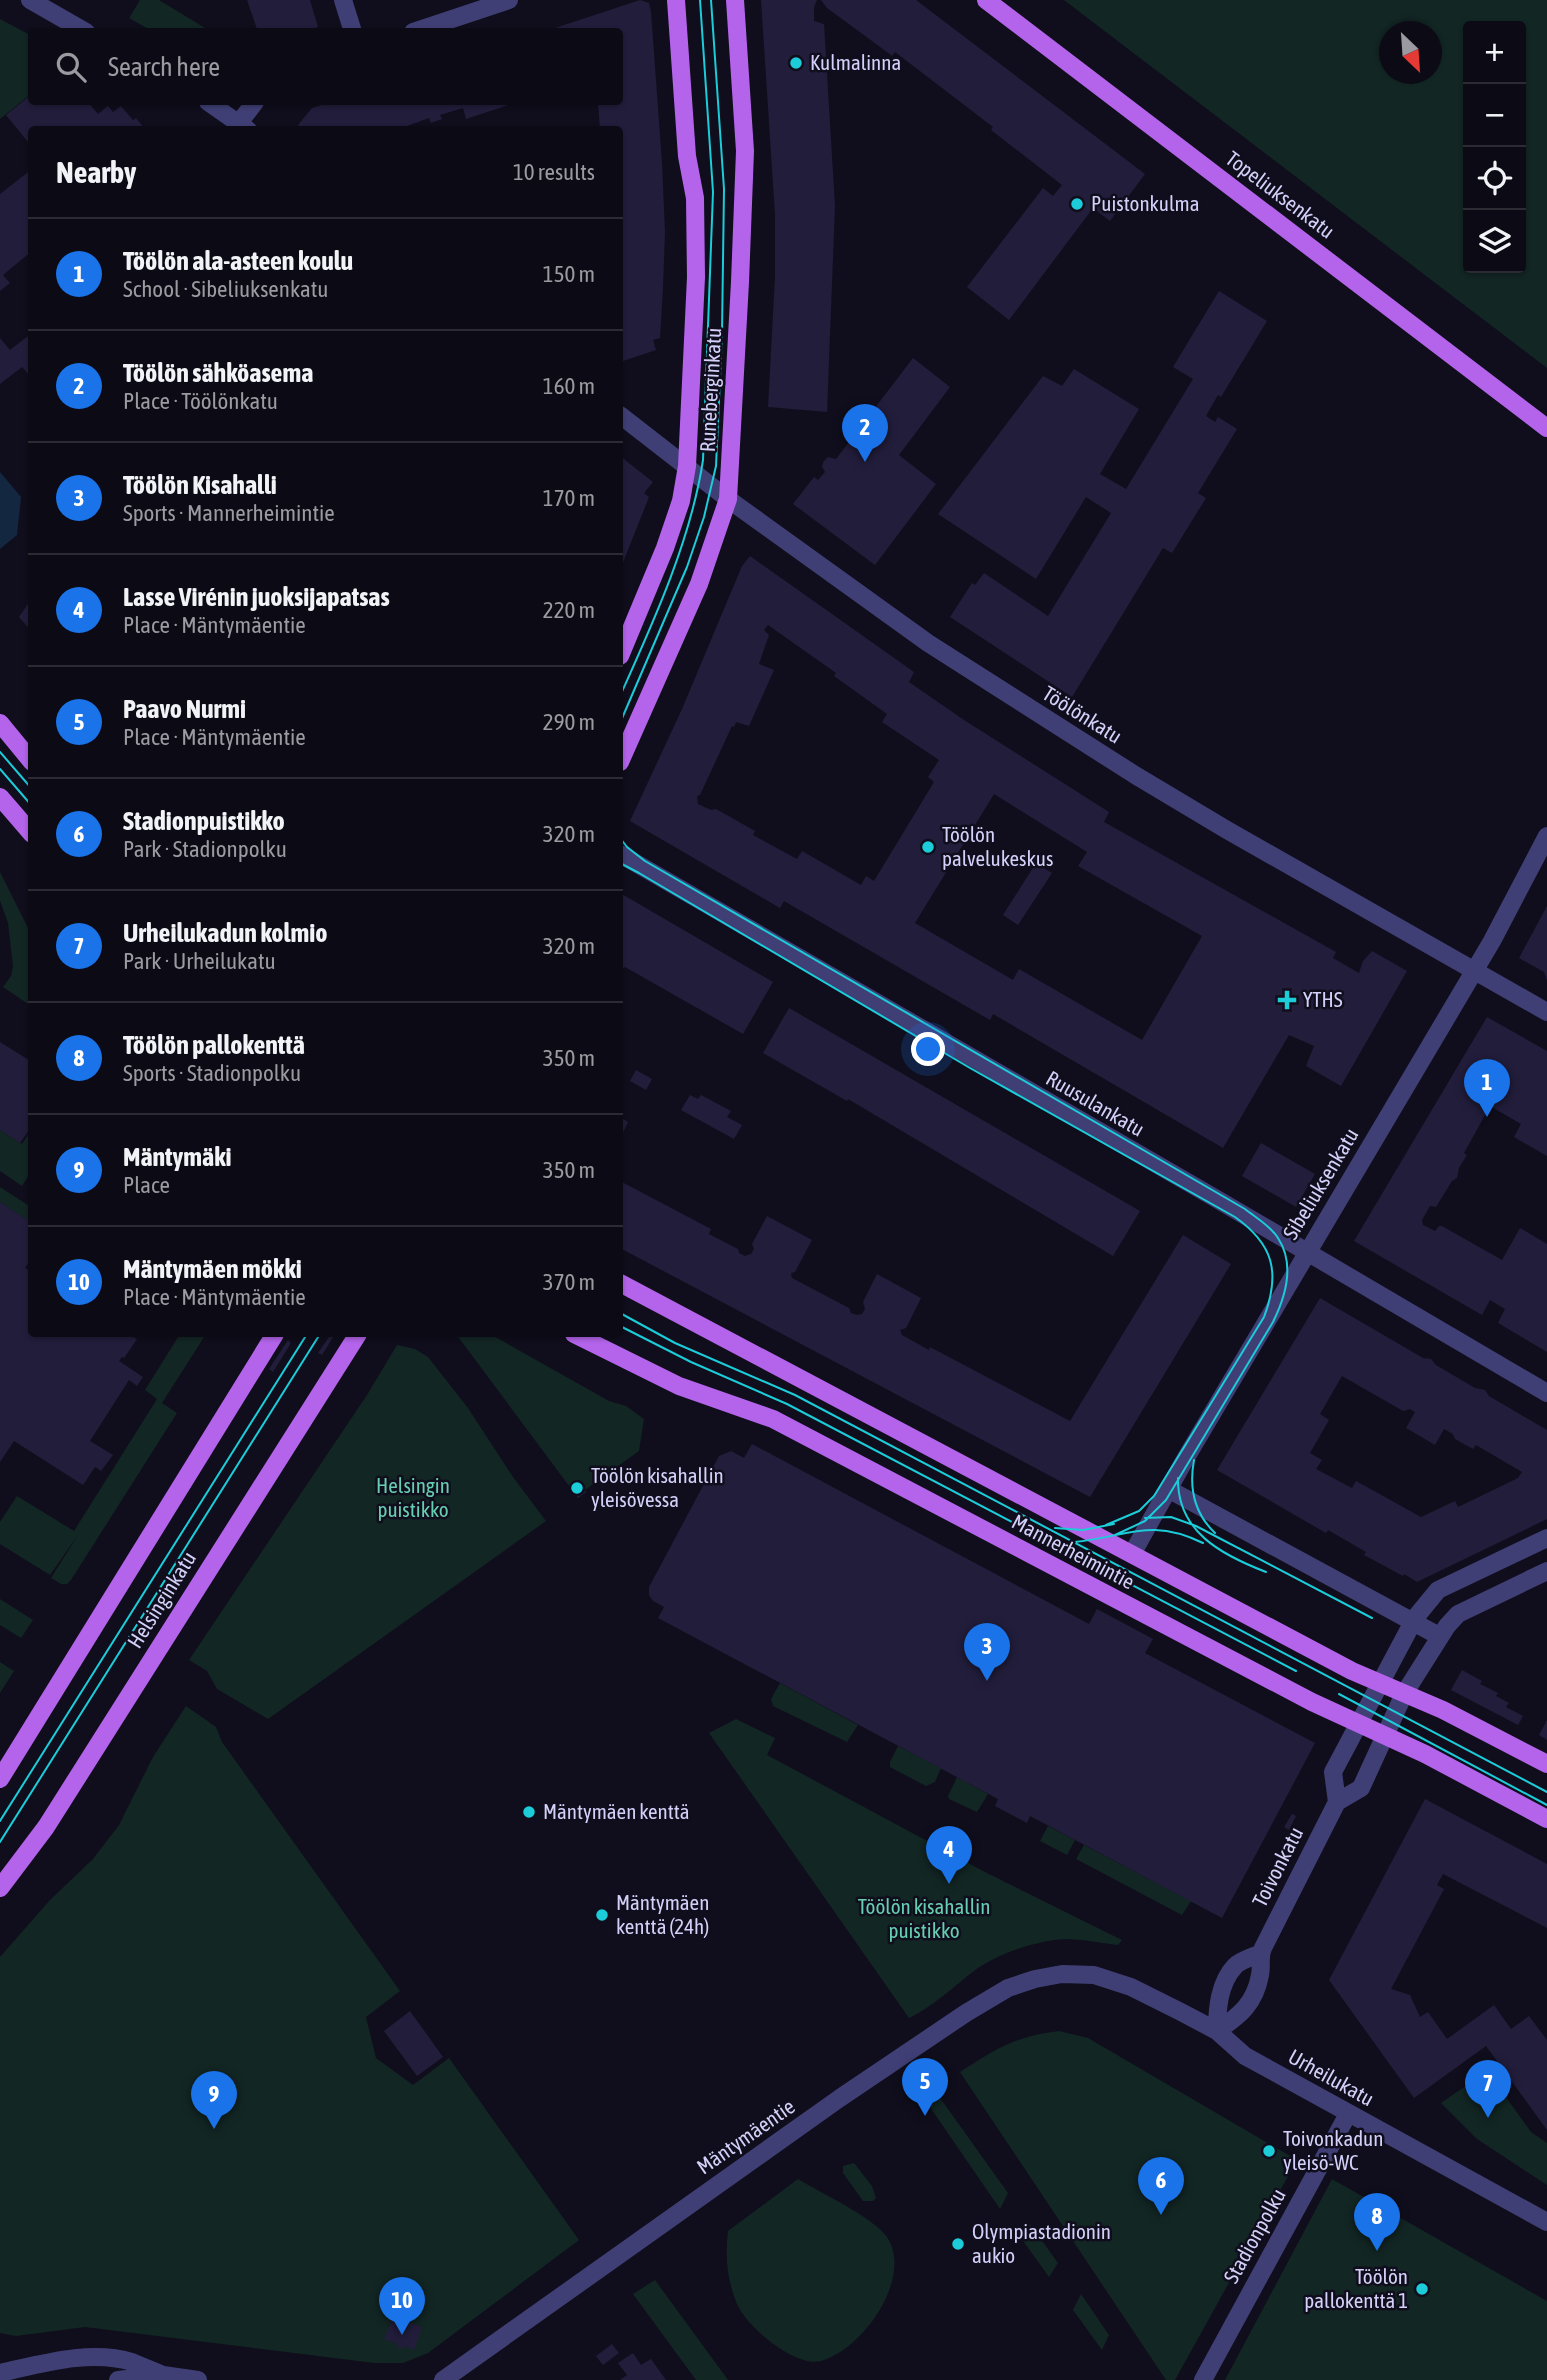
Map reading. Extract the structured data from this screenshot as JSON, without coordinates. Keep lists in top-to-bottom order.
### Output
{
  "streets": {
    "main road": [
      "Topeliuksenkatu",
      "Runeberginkatu",
      "Mannerheimintie",
      "Helsinginkatu"
    ],
    "street": [
      "Töölönkatu",
      "Ruusulankatu",
      "Sibeliuksenkatu",
      "Toivonkatu",
      "Urheilukatu",
      "Mäntymäentie",
      "Stadionpolku"
    ]
  },
  "crossings": [
    ["Runeberginkatu", "Töölönkatu"],
    ["Töölönkatu", "Sibeliuksenkatu"],
    ["Ruusulankatu", "Sibeliuksenkatu"],
    ["Sibeliuksenkatu", "Mannerheimintie"],
    ["Mannerheimintie", "Toivonkatu"],
    ["Toivonkatu", "Urheilukatu"],
    ["Urheilukatu", "Mäntymäentie"],
    ["Urheilukatu", "Stadionpolku"]
  ],
  "parks": ["Helsingin puistikko", "Töölön kisahallin puistikko"],
  "places": {
    "other": [
      "Kulmalinna",
      "Puistonkulma",
      "Töölön palvelukeskus",
      "Töölön kisahallin yleisövessa",
      "Mäntymäen kenttä",
      "Mäntymäen kenttä (24h)",
      "Toivonkadun yleisö-WC",
      "Olympiastadionin aukio",
      "Töölön pallokenttä 1"
    ],
    "health": ["YTHS"]
  },
  "north": "bottom right",
  "page": {
    "map_buttons": ["+", "−"],
    "search": "Search here",
    "heading": ["Nearby", "10 results"],
    "list": [
      {
        "mark": "1",
        "name": "Töölön ala-asteen koulu",
        "note": "School · Sibeliuksenkatu",
        "value": "150 m"
      },
      {
        "mark": "2",
        "name": "Töölön sähköasema",
        "note": "Place · Töölönkatu",
        "value": "160 m"
      },
      {
        "mark": "3",
        "name": "Töölön Kisahalli",
        "note": "Sports · Mannerheimintie",
        "value": "170 m"
      },
      {
        "mark": "4",
        "name": "Lasse Virénin juoksijapatsas",
        "note": "Place · Mäntymäentie",
        "value": "220 m"
      },
      {
        "mark": "5",
        "name": "Paavo Nurmi",
        "note": "Place · Mäntymäentie",
        "value": "290 m"
      },
      {
        "mark": "6",
        "name": "Stadionpuistikko",
        "note": "Park · Stadionpolku",
        "value": "320 m"
      },
      {
        "mark": "7",
        "name": "Urheilukadun kolmio",
        "note": "Park · Urheilukatu",
        "value": "320 m"
      },
      {
        "mark": "8",
        "name": "Töölön pallokenttä",
        "note": "Sports · Stadionpolku",
        "value": "350 m"
      },
      {
        "mark": "9",
        "name": "Mäntymäki",
        "note": "Place",
        "value": "350 m"
      },
      {
        "mark": "10",
        "name": "Mäntymäen mökki",
        "note": "Place · Mäntymäentie",
        "value": "370 m"
      }
    ],
    "pins": [
      "2",
      "1",
      "3",
      "4",
      "5",
      "7",
      "9",
      "6",
      "8",
      "10"
    ]
  }
}
